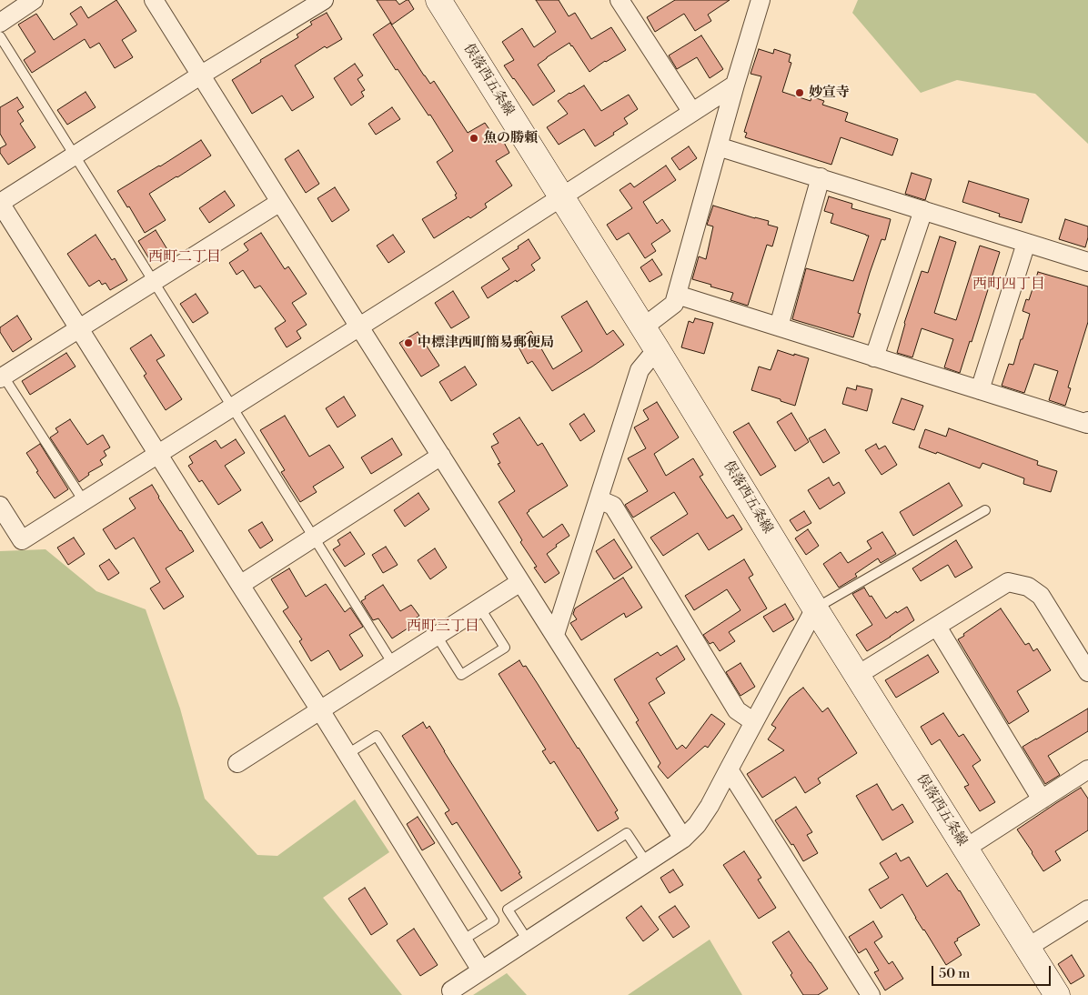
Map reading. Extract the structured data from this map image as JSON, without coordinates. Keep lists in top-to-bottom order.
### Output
{
  "streets": {
    "main road": ["俣落西五条線"]
  },
  "districts": ["西町二丁目", "西町四丁目", "西町三丁目"],
  "places": ["妙宣寺", "魚の勝頼", "中標津西町簡易郵便局"],
  "scale_bar": "50 m"
}
